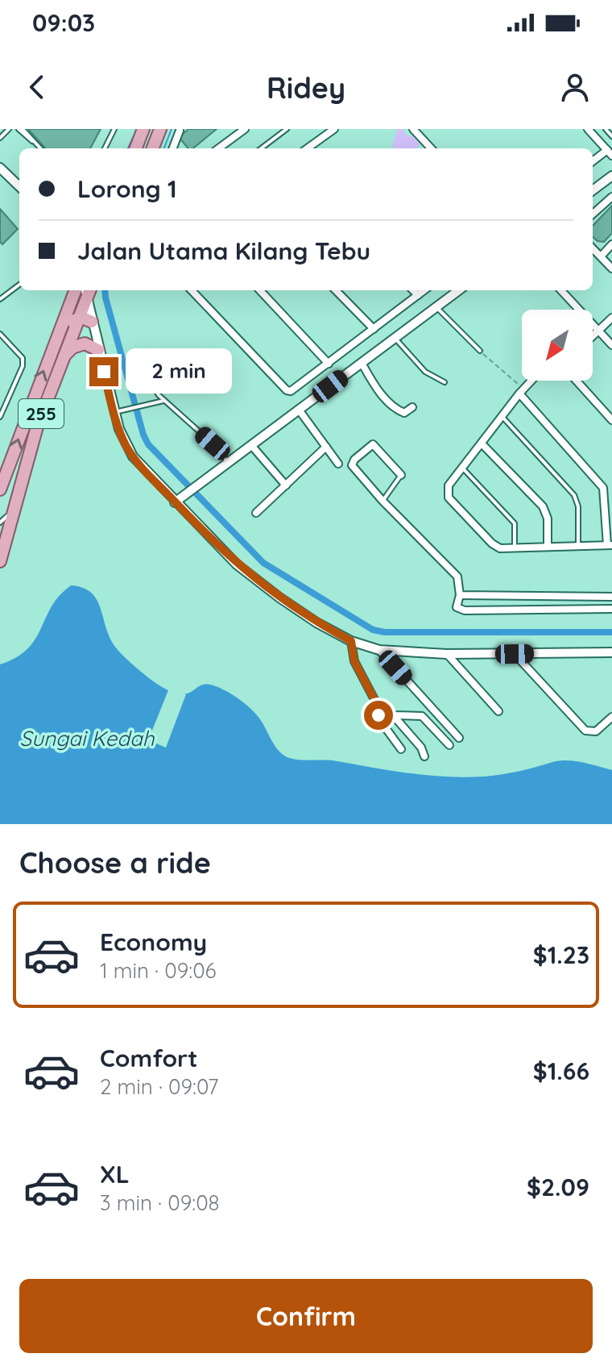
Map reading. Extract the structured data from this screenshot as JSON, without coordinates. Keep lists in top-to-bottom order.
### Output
{
  "streets": {
    "main road": ["255"]
  },
  "water": ["Sungai Kedah"],
  "north": "bottom left",
  "page": {
    "status": "09:03",
    "header": "Ridey",
    "banner": ["Lorong 1", "Jalan Utama Kilang Tebu"],
    "bubble": "2 min",
    "heading": "Choose a ride",
    "list": [
      {
        "name": "Economy",
        "note": "1 min · 09:06",
        "value": "$1.23"
      },
      {
        "name": "Comfort",
        "note": "2 min · 09:07",
        "value": "$1.66"
      },
      {
        "name": "XL",
        "note": "3 min · 09:08",
        "value": "$2.09"
      }
    ],
    "buttons": "Confirm"
  }
}
